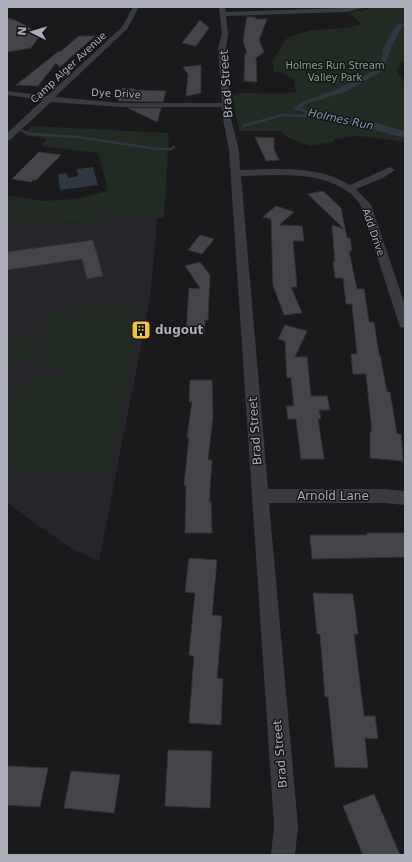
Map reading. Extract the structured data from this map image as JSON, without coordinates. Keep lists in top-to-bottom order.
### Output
{
  "streets": {
    "street": [
      "Camp Alger Avenue",
      "Brad Street",
      "Dye Drive",
      "Add Drive",
      "Arnold Lane"
    ]
  },
  "crossings": [
    ["Camp Alger Avenue", "Dye Drive"],
    ["Brad Street", "Dye Drive"],
    ["Brad Street", "Add Drive"],
    ["Brad Street", "Arnold Lane"]
  ],
  "water": ["Holmes Run"],
  "parks": ["Holmes Run Stream Valley Park"],
  "places": {
    "building": ["dugout"]
  },
  "north": "left"
}
